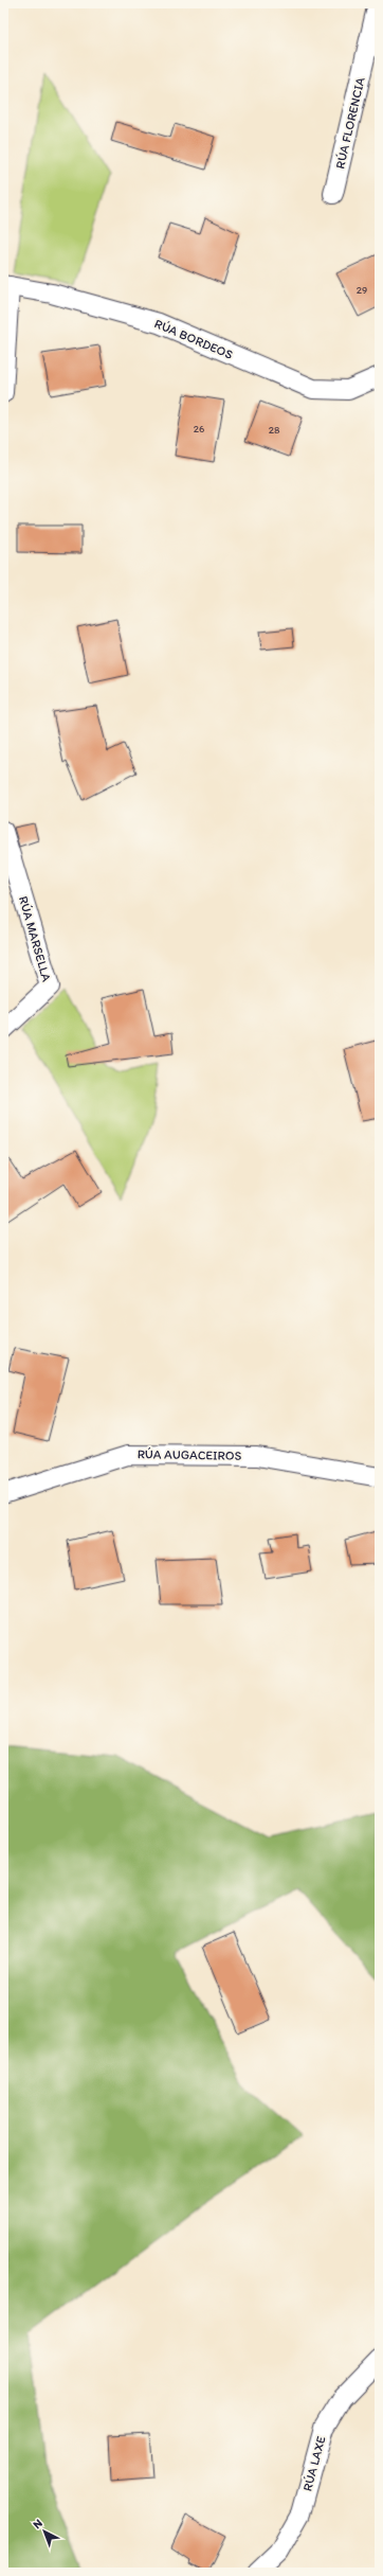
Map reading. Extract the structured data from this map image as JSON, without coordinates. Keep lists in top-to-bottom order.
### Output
{
  "streets": {
    "street": [
      "RÚA FLORENCIA",
      "RÚA BORDEOS",
      "RÚA MARSELLA",
      "RÚA AUGACEIROS",
      "RÚA LAXE"
    ]
  },
  "house_numbers": ["29", "26", "28"],
  "north": "top left"
}
